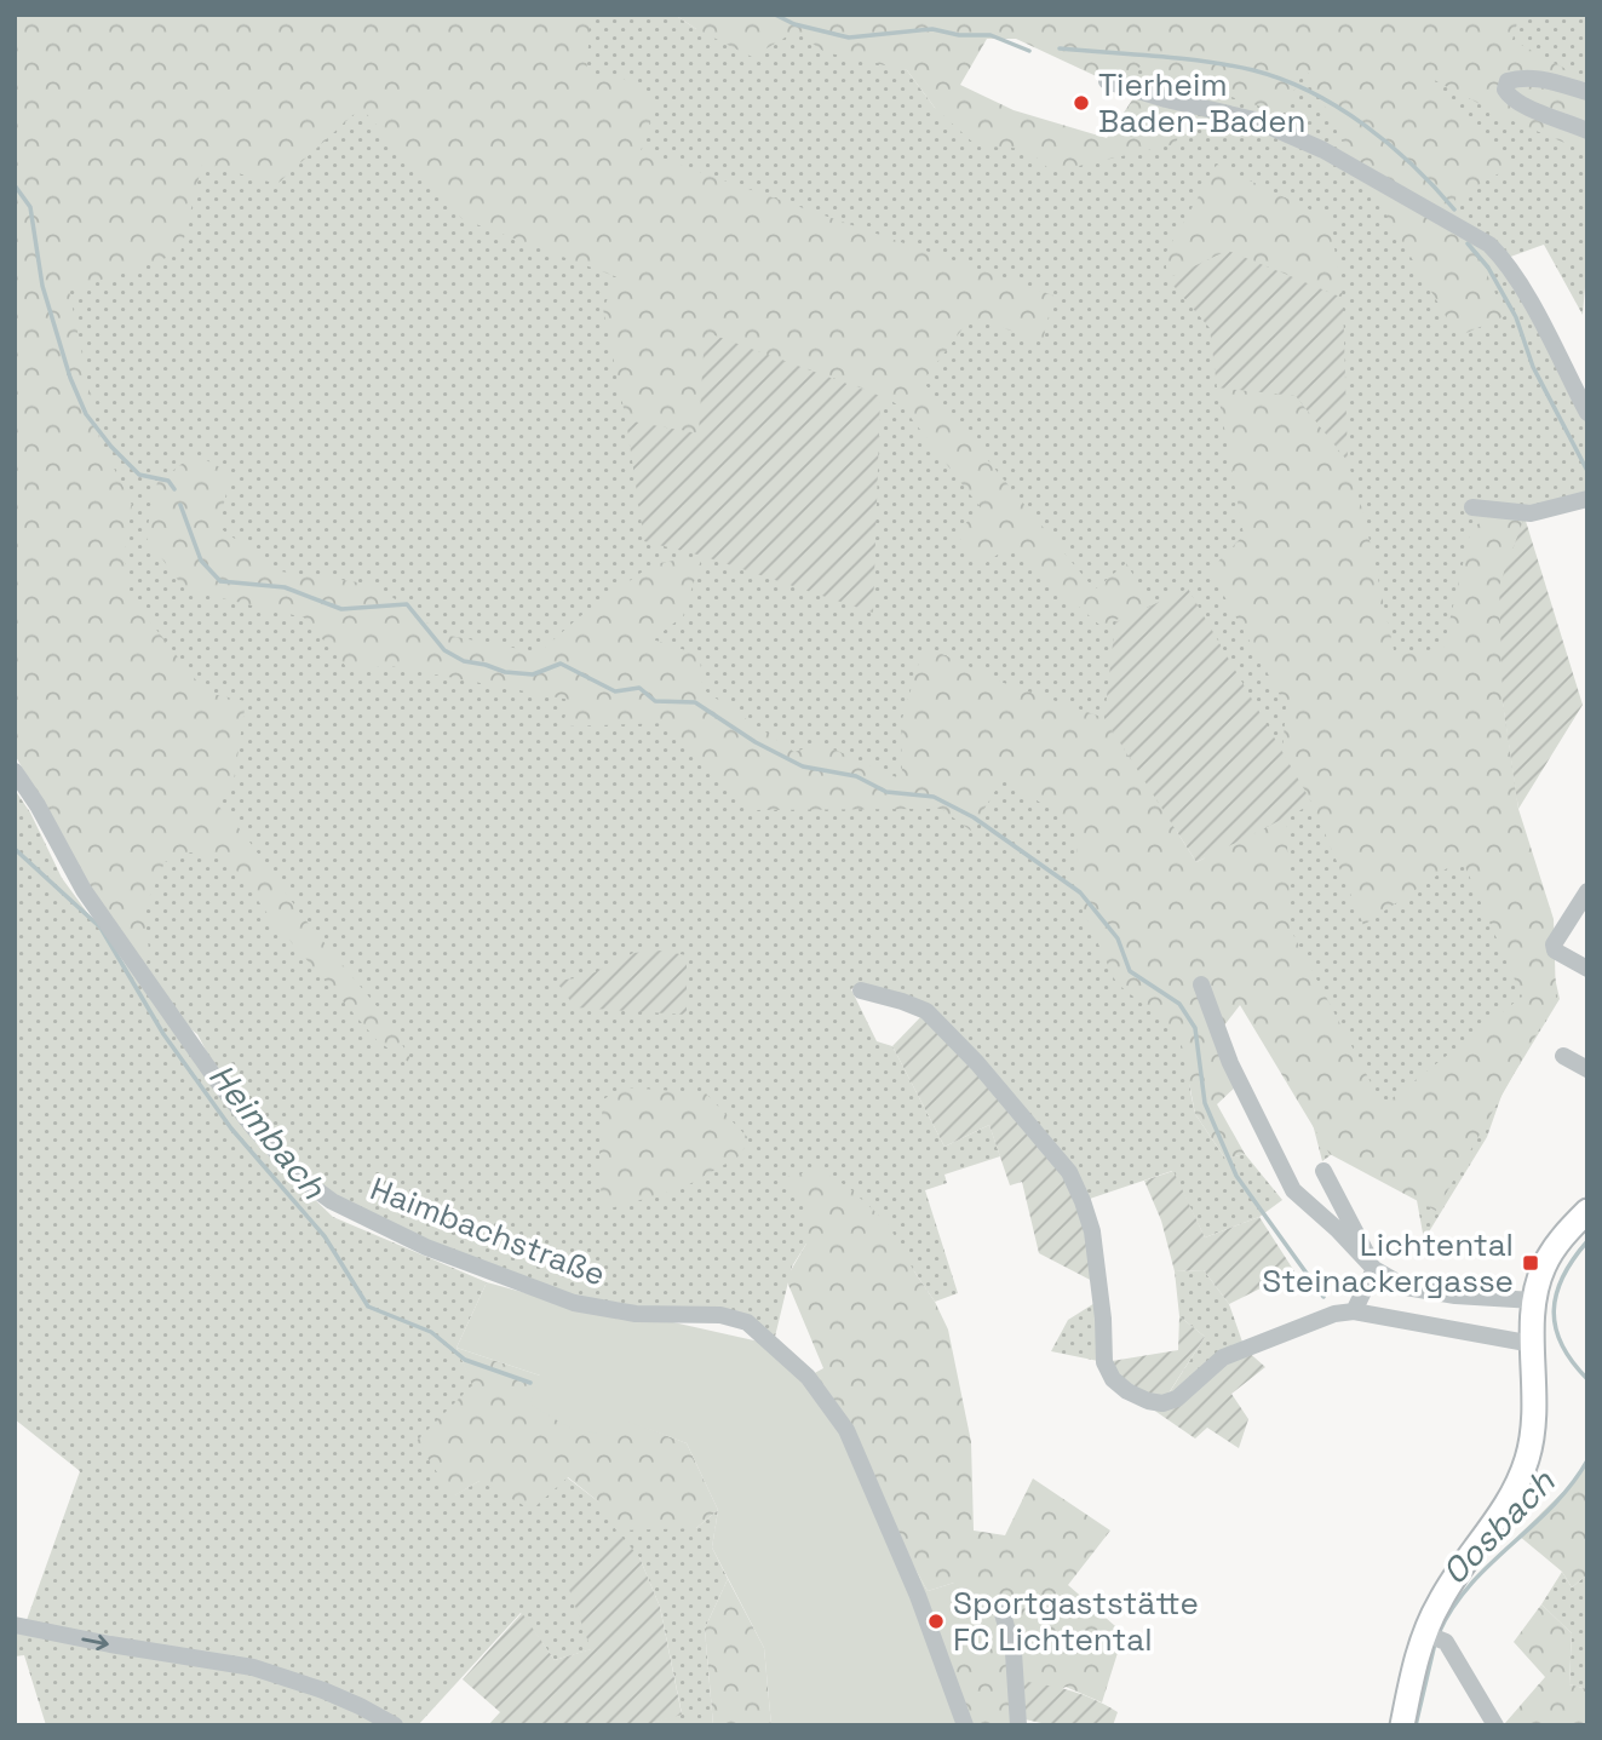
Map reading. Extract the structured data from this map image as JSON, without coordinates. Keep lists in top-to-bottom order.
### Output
{
  "streets": {
    "street": ["Haimbachstraße"]
  },
  "water": ["Heimbach", "Oosbach"],
  "places": {
    "other": ["Tierheim Baden-Baden", "Sportgaststätte FC Lichtental"],
    "transit": ["Lichtental Steinackergasse"]
  }
}
